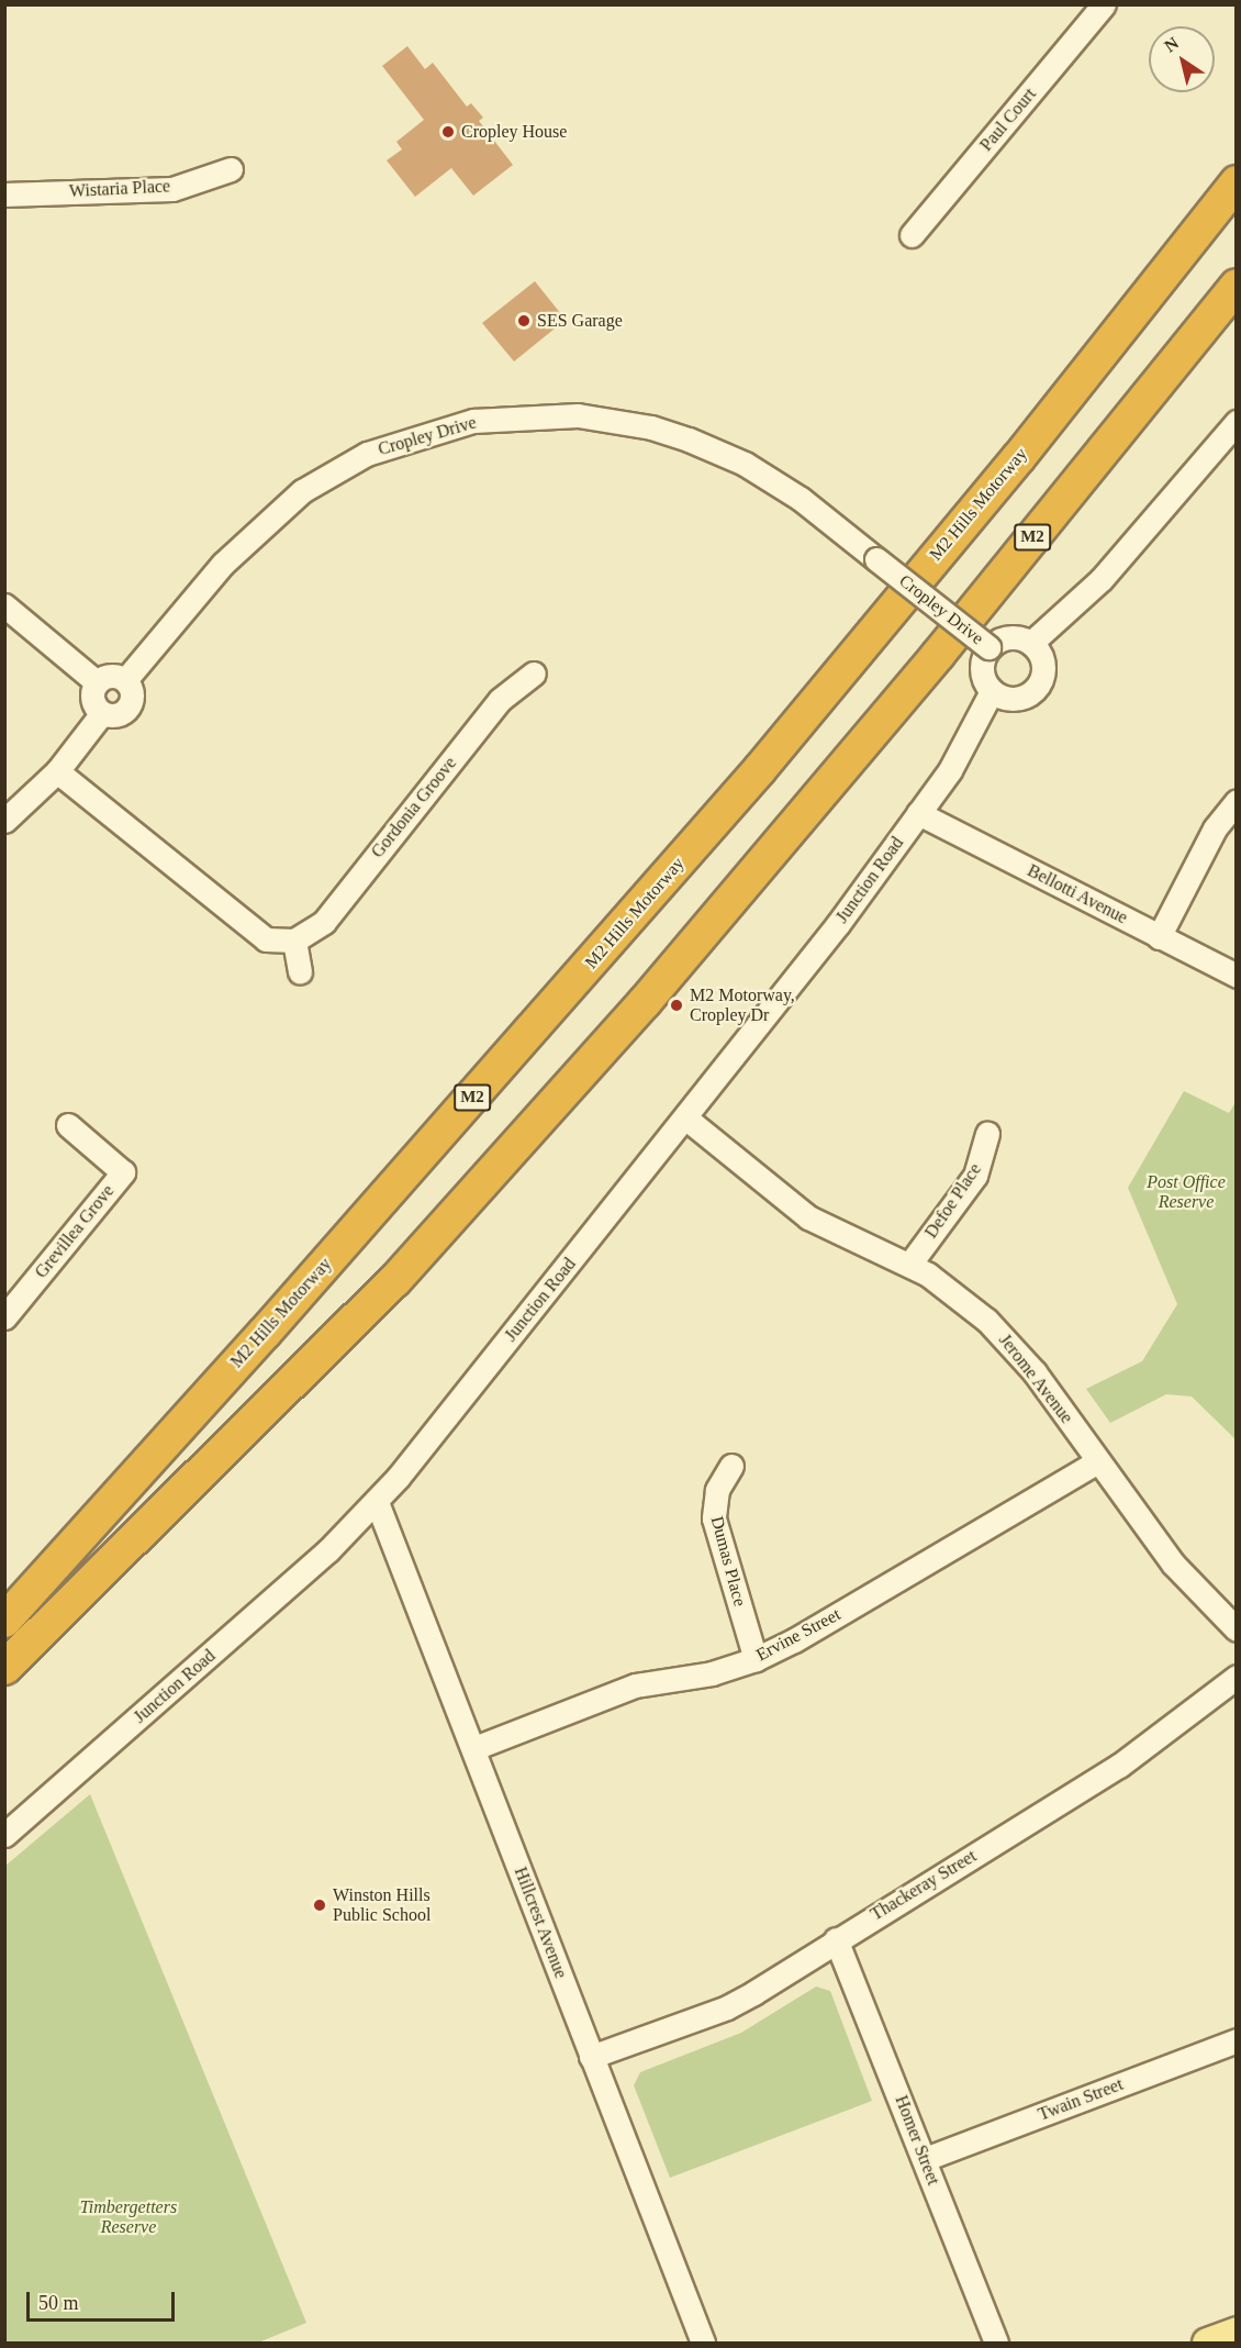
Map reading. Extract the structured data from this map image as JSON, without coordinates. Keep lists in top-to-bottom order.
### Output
{
  "streets": {
    "highway": ["M2 Hills Motorway", "M2"],
    "street": [
      "Paul Court",
      "Wistaria Place",
      "Cropley Drive",
      "Gordonia Groove",
      "Junction Road",
      "Bellotti Avenue",
      "Defoe Place",
      "Grevillea Grove",
      "Jerome Avenue",
      "Dumas Place",
      "Ervine Street",
      "Thackeray Street",
      "Hillcrest Avenue",
      "Twain Street",
      "Homer Street"
    ]
  },
  "crossings": [
    ["Cropley Drive", "Junction Road"],
    ["Junction Road", "Bellotti Avenue"],
    ["Junction Road", "Jerome Avenue"],
    ["Junction Road", "Hillcrest Avenue"],
    ["Defoe Place", "Jerome Avenue"],
    ["Jerome Avenue", "Ervine Street"],
    ["Dumas Place", "Ervine Street"],
    ["Ervine Street", "Hillcrest Avenue"],
    ["Thackeray Street", "Hillcrest Avenue"],
    ["Thackeray Street", "Homer Street"],
    ["Twain Street", "Homer Street"]
  ],
  "parks": ["Post Office Reserve", "Timbergetters Reserve"],
  "places": [
    "Cropley House",
    "SES Garage",
    "M2 Motorway, Cropley Dr",
    "Winston Hills Public School"
  ],
  "scale_bar": "50 m",
  "north": "top left"
}
